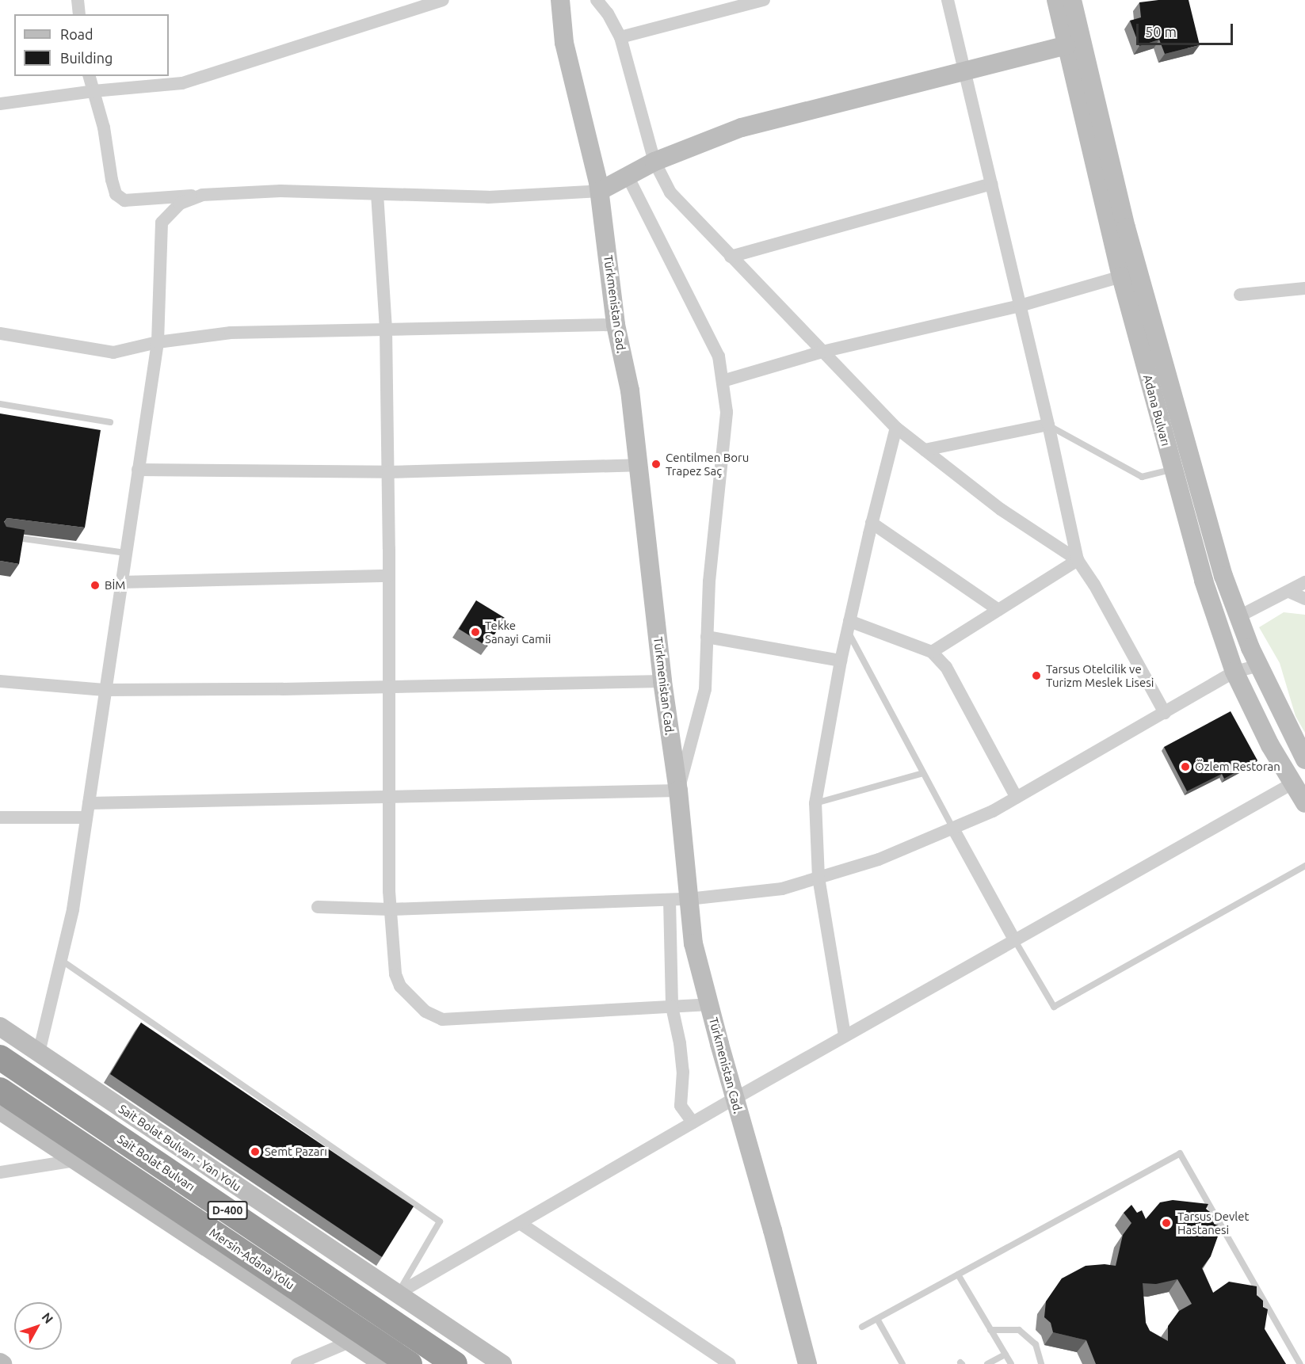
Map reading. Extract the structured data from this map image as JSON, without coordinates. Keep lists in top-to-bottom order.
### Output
{
  "streets": {
    "highway": ["Sait Bolat Bulvarı", "D-400", "Mersin-Adana Yolu"],
    "street": ["Türkmenistan Cad.", "Adana Bulvarı", "Sait Bolat Bulvarı - Yan Yolu"]
  },
  "places": [
    "Centilmen Boru Trapez Saç",
    "BİM",
    "Tekke Sanayi Camii",
    "Tarsus Otelcilik ve Turizm Meslek Lisesi",
    "Özlem Restoran",
    "Semt Pazarı",
    "Tarsus Devlet Hastanesi"
  ],
  "legend": ["Road", "Building"],
  "scale_bar": "50 m",
  "north": "top right"
}
